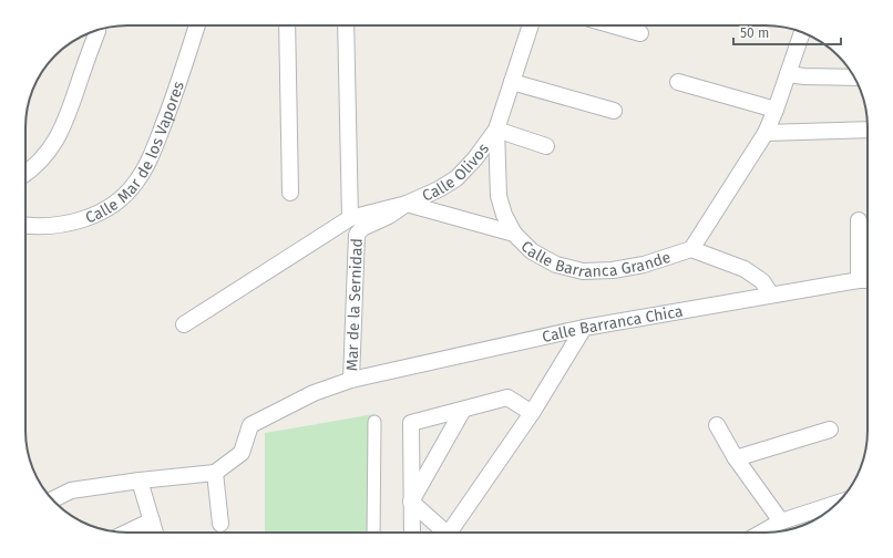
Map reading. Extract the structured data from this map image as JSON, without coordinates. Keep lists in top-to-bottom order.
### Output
{
  "streets": {
    "street": [
      "Calle Mar de los Vapores",
      "Calle Olivos",
      "Calle Barranca Grande",
      "Mar de la Sernidad",
      "Calle Barranca Chica"
    ]
  },
  "crossings": [
    ["Calle Olivos", "Calle Barranca Grande"],
    ["Calle Olivos", "Mar de la Sernidad"],
    ["Calle Barranca Grande", "Mar de la Sernidad"],
    ["Calle Barranca Grande", "Calle Barranca Chica"],
    ["Mar de la Sernidad", "Calle Barranca Chica"]
  ],
  "scale_bar": "50 m"
}
